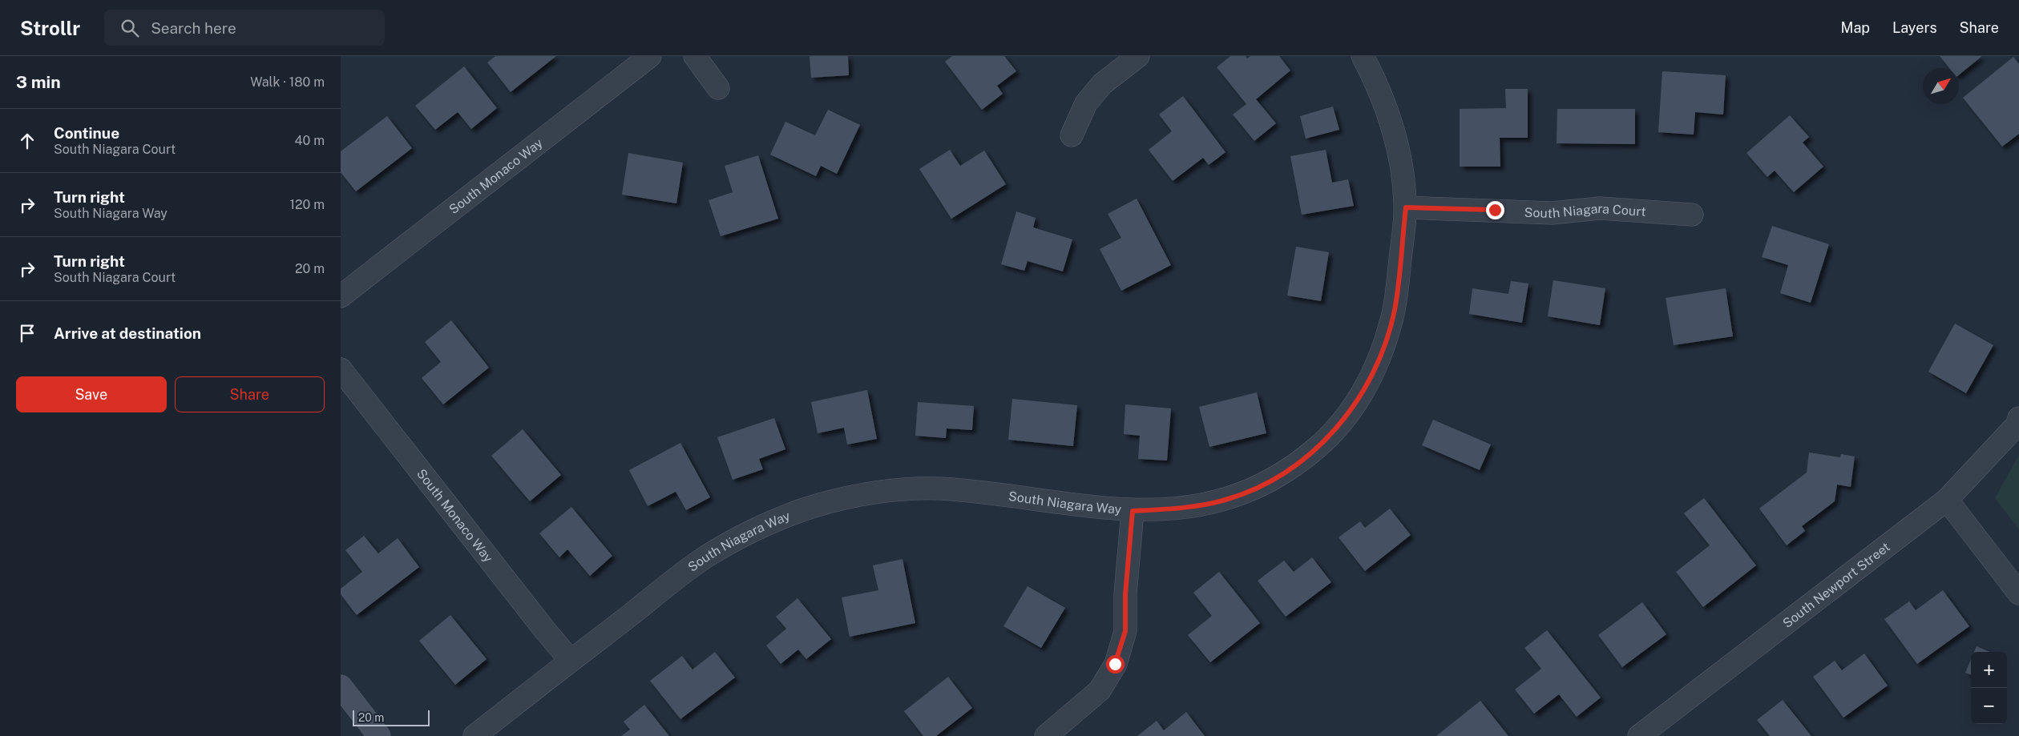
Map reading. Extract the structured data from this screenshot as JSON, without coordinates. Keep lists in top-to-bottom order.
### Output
{
  "streets": {
    "street": [
      "South Monaco Way",
      "South Niagara Court",
      "South Niagara Way",
      "South Newport Street"
    ]
  },
  "crossings": [
    ["South Monaco Way", "South Niagara Way"],
    ["South Niagara Court", "South Niagara Way"]
  ],
  "scale_bar": "20 m",
  "north": "top right",
  "page": {
    "header": "Strollr",
    "search": "Search here",
    "nav": ["Map", "Layers", "Share"],
    "heading": ["3 min", "Walk · 180 m"],
    "list": [
      ["Continue", "South Niagara Court", "40 m"],
      ["Turn right", "South Niagara Way", "120 m"],
      ["Turn right", "South Niagara Court", "20 m"],
      "Arrive at destination"
    ],
    "buttons": ["Save", "Share"],
    "map_buttons": ["+", "−"],
    "scale": "20 m"
  }
}
